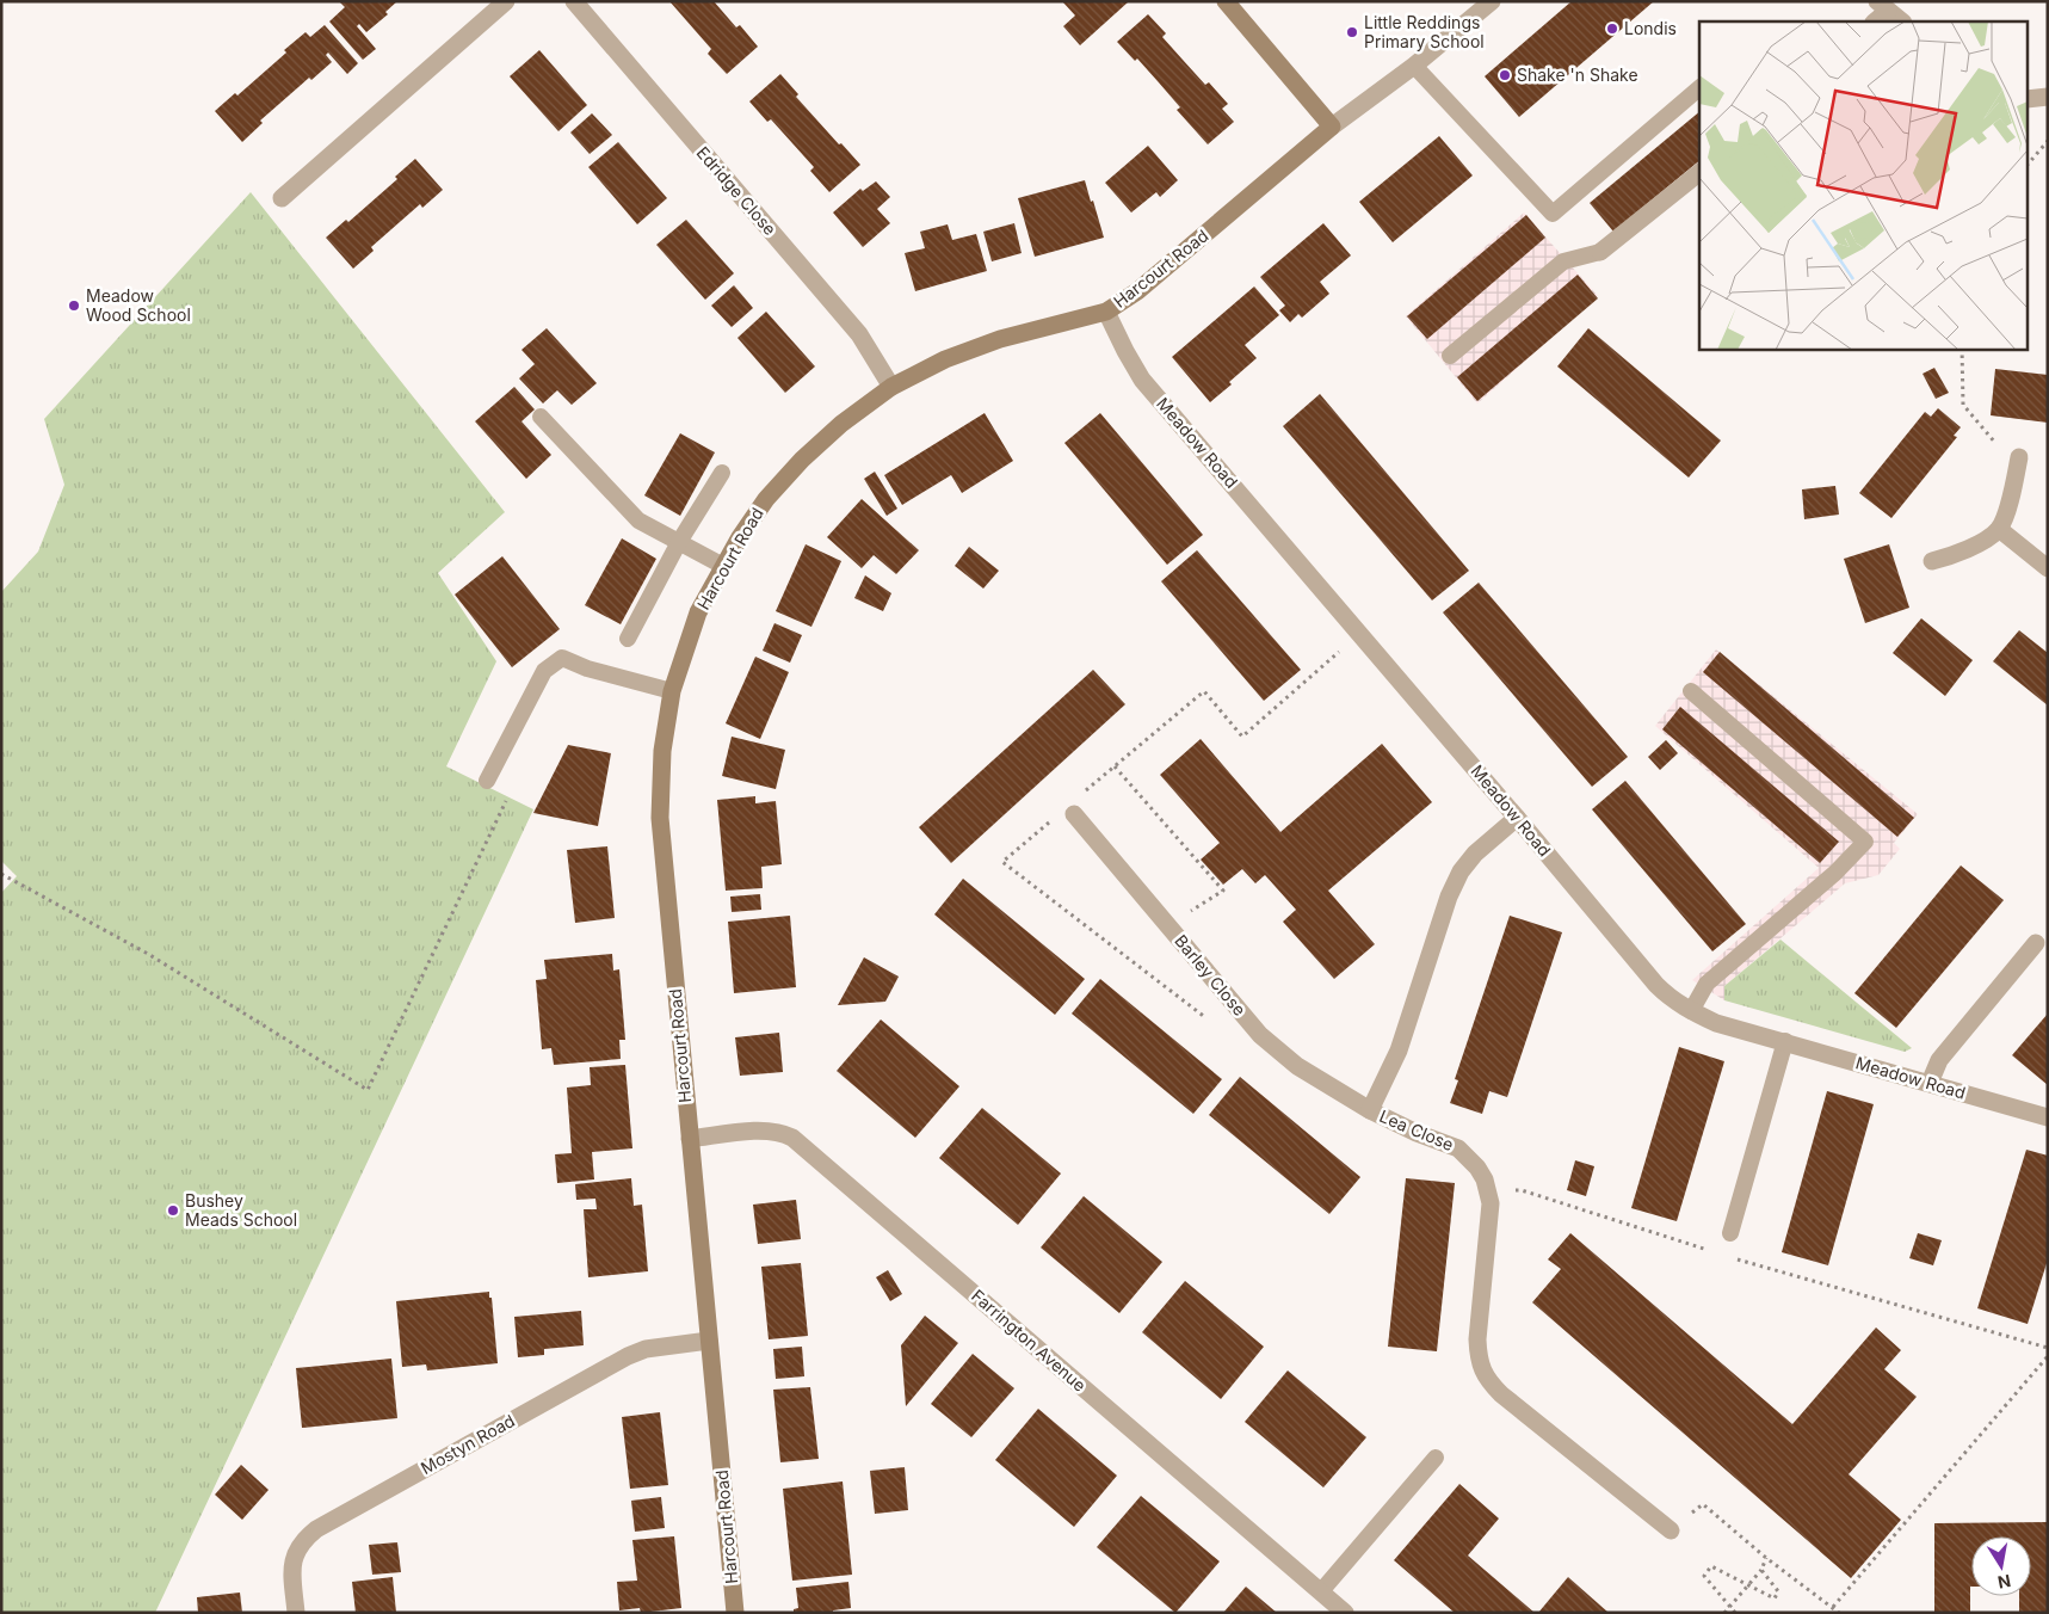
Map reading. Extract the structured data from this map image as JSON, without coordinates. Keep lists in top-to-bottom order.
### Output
{
  "streets": {
    "street": [
      "Edridge Close",
      "Harcourt Road",
      "Meadow Road",
      "Barley Close",
      "Lea Close",
      "Farrington Avenue",
      "Mostyn Road"
    ]
  },
  "crossings": [
    ["Edridge Close", "Harcourt Road"],
    ["Harcourt Road", "Meadow Road"],
    ["Harcourt Road", "Farrington Avenue"],
    ["Harcourt Road", "Mostyn Road"],
    ["Meadow Road", "Lea Close"],
    ["Barley Close", "Lea Close"]
  ],
  "places": [
    "Londis",
    "Little Reddings Primary School",
    "Shake 'n Shake",
    "Meadow Wood School",
    "Bushey Meads School"
  ],
  "north": "bottom"
}
